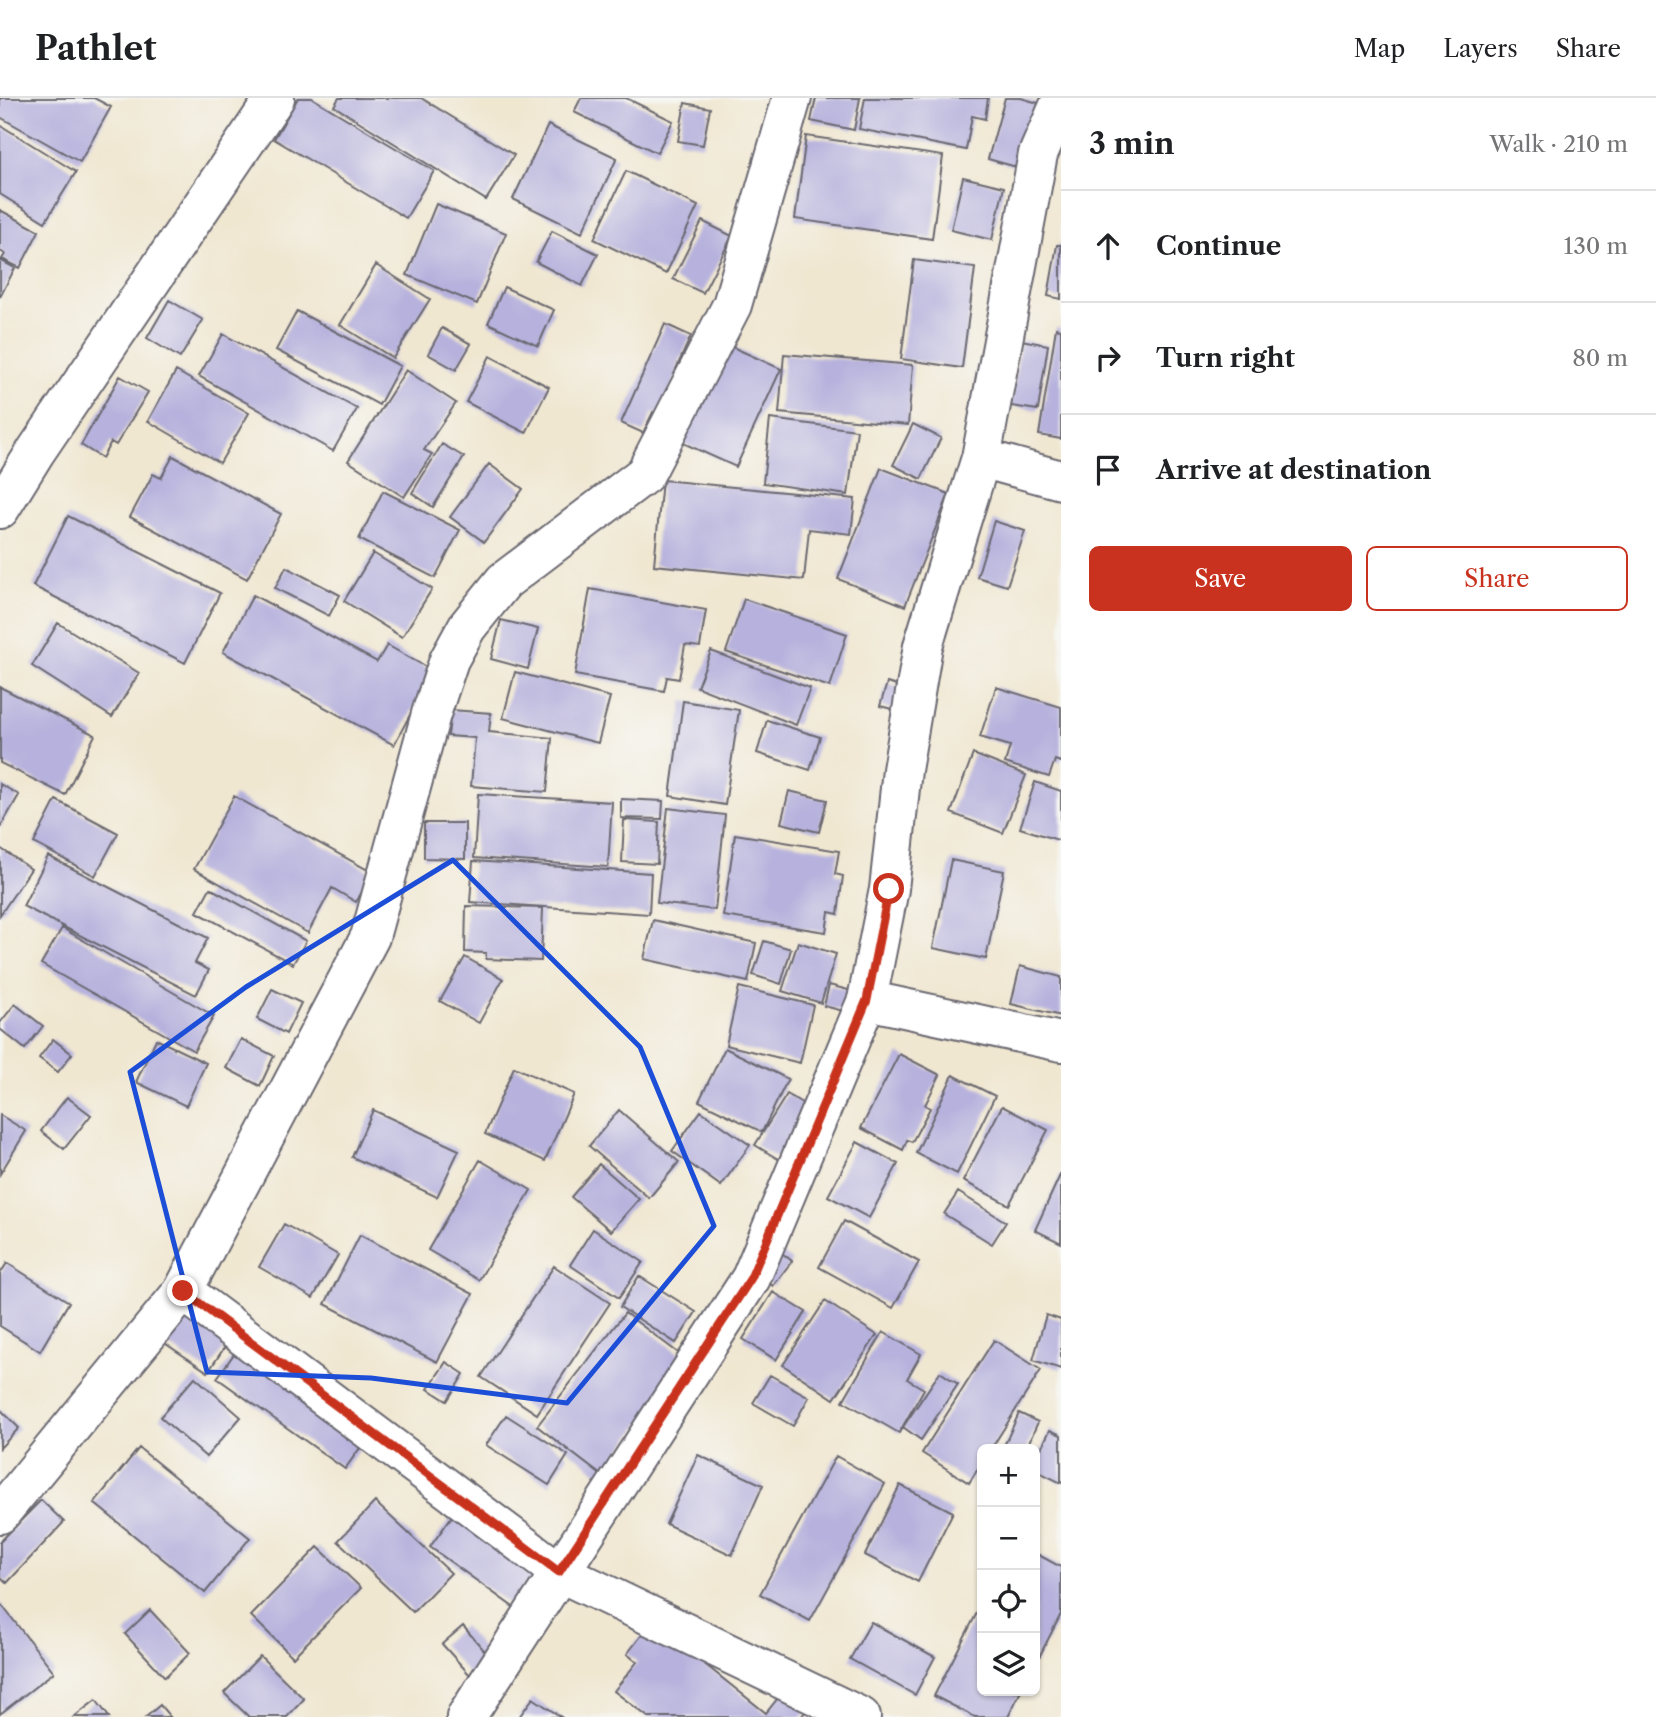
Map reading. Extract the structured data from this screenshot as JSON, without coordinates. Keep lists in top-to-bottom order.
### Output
{
  "page": {
    "header": "Pathlet",
    "nav": ["Map", "Layers", "Share"],
    "heading": ["3 min", "Walk · 210 m"],
    "list": [
      ["Continue", "130 m"],
      ["Turn right", "80 m"],
      "Arrive at destination"
    ],
    "buttons": ["Save", "Share"],
    "map_buttons": ["+", "−"]
  }
}
